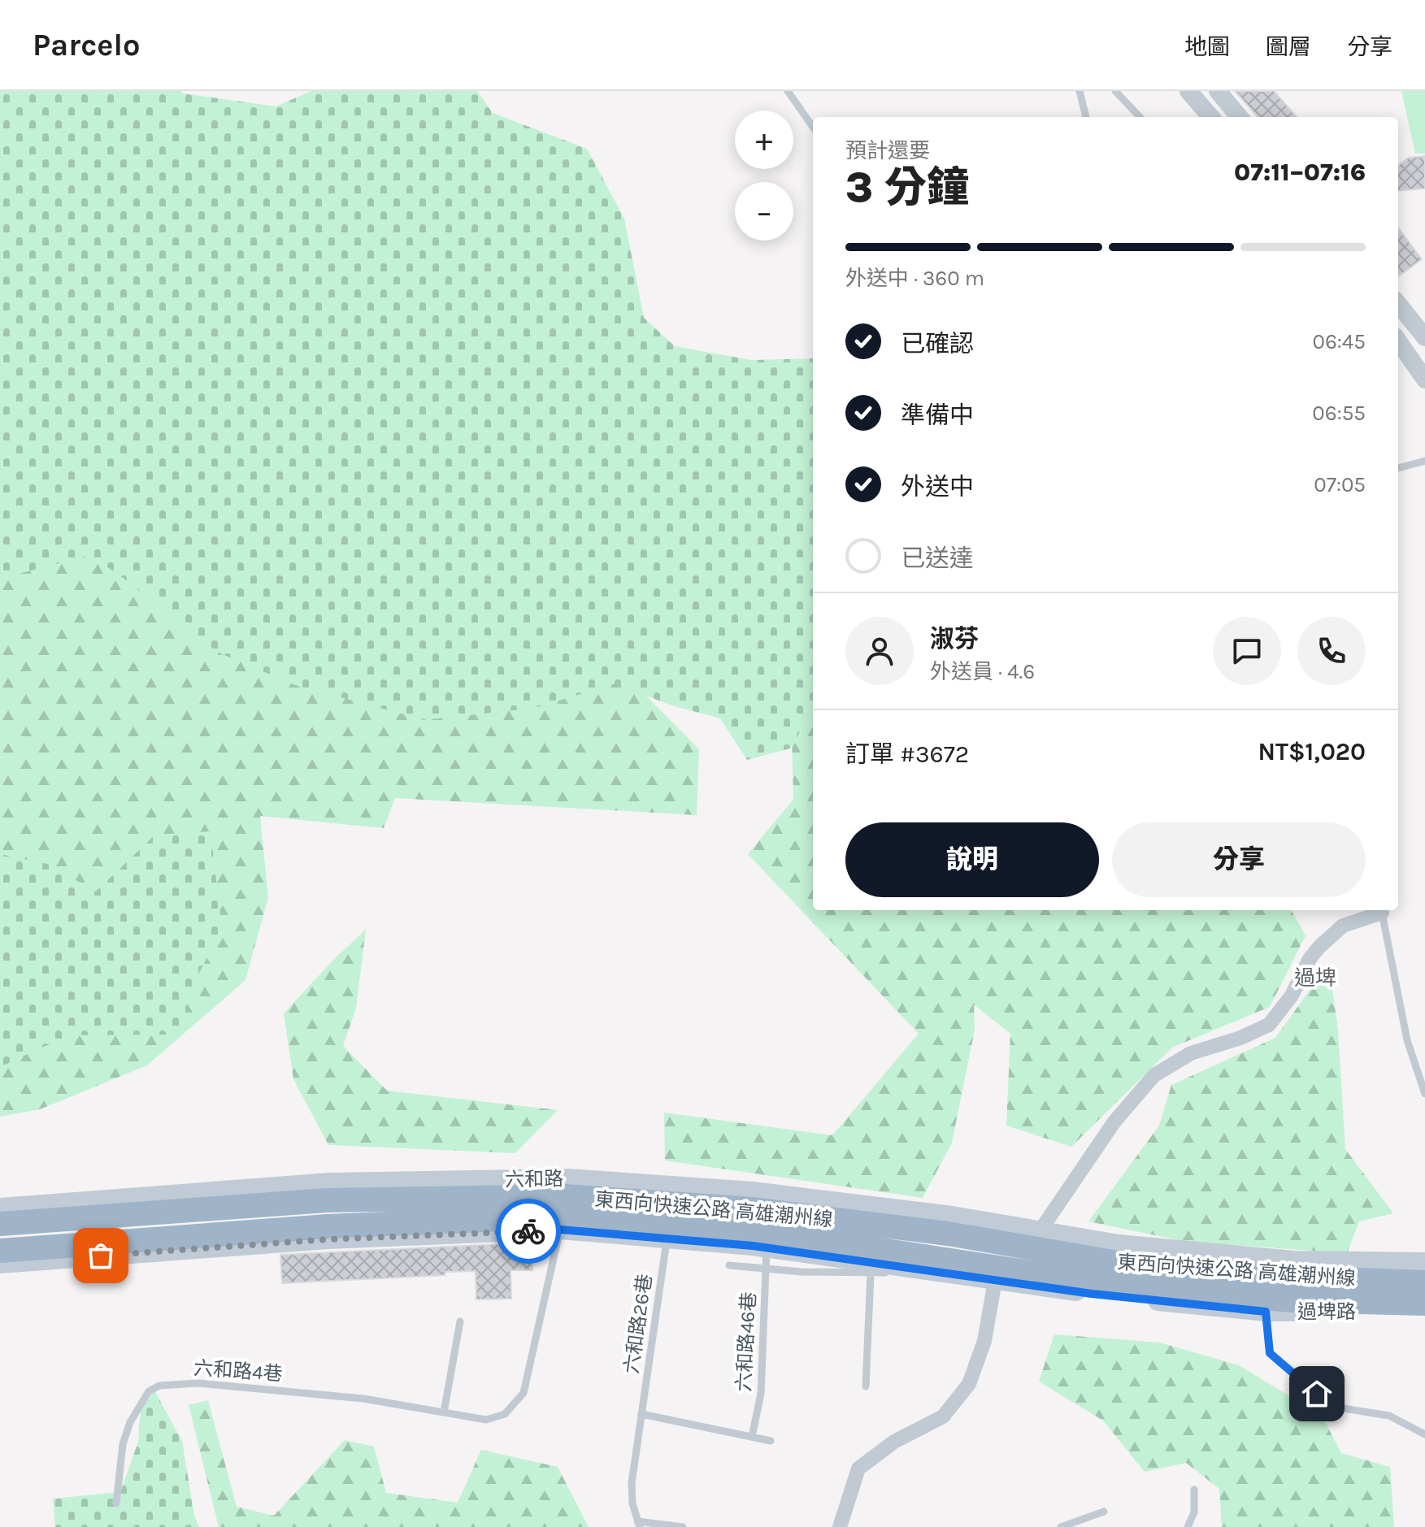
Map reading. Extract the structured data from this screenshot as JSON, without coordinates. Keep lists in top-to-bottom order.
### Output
{
  "streets": {
    "highway": ["東西向快速公路 高雄潮州線"],
    "main road": ["六和路", "過埤路"],
    "lane": ["六和路26巷", "六和路46巷", "六和路4巷"]
  },
  "districts": ["過埤"],
  "page": {
    "header": "Parcelo",
    "nav": ["地圖", "圖層", "分享"],
    "map_buttons": ["+", "−"],
    "heading": ["3 分鐘", "預計還要", "07:11–07:16"],
    "panel": [
      "淑芬",
      "外送員 · 4.6",
      "訂單 #3672",
      "NT$1,020"
    ],
    "bar": "外送中 · 360 m",
    "list": [
      ["已確認", "06:45"],
      ["準備中", "06:55"],
      ["外送中", "07:05"],
      "已送達"
    ],
    "buttons": ["說明", "分享"]
  }
}
